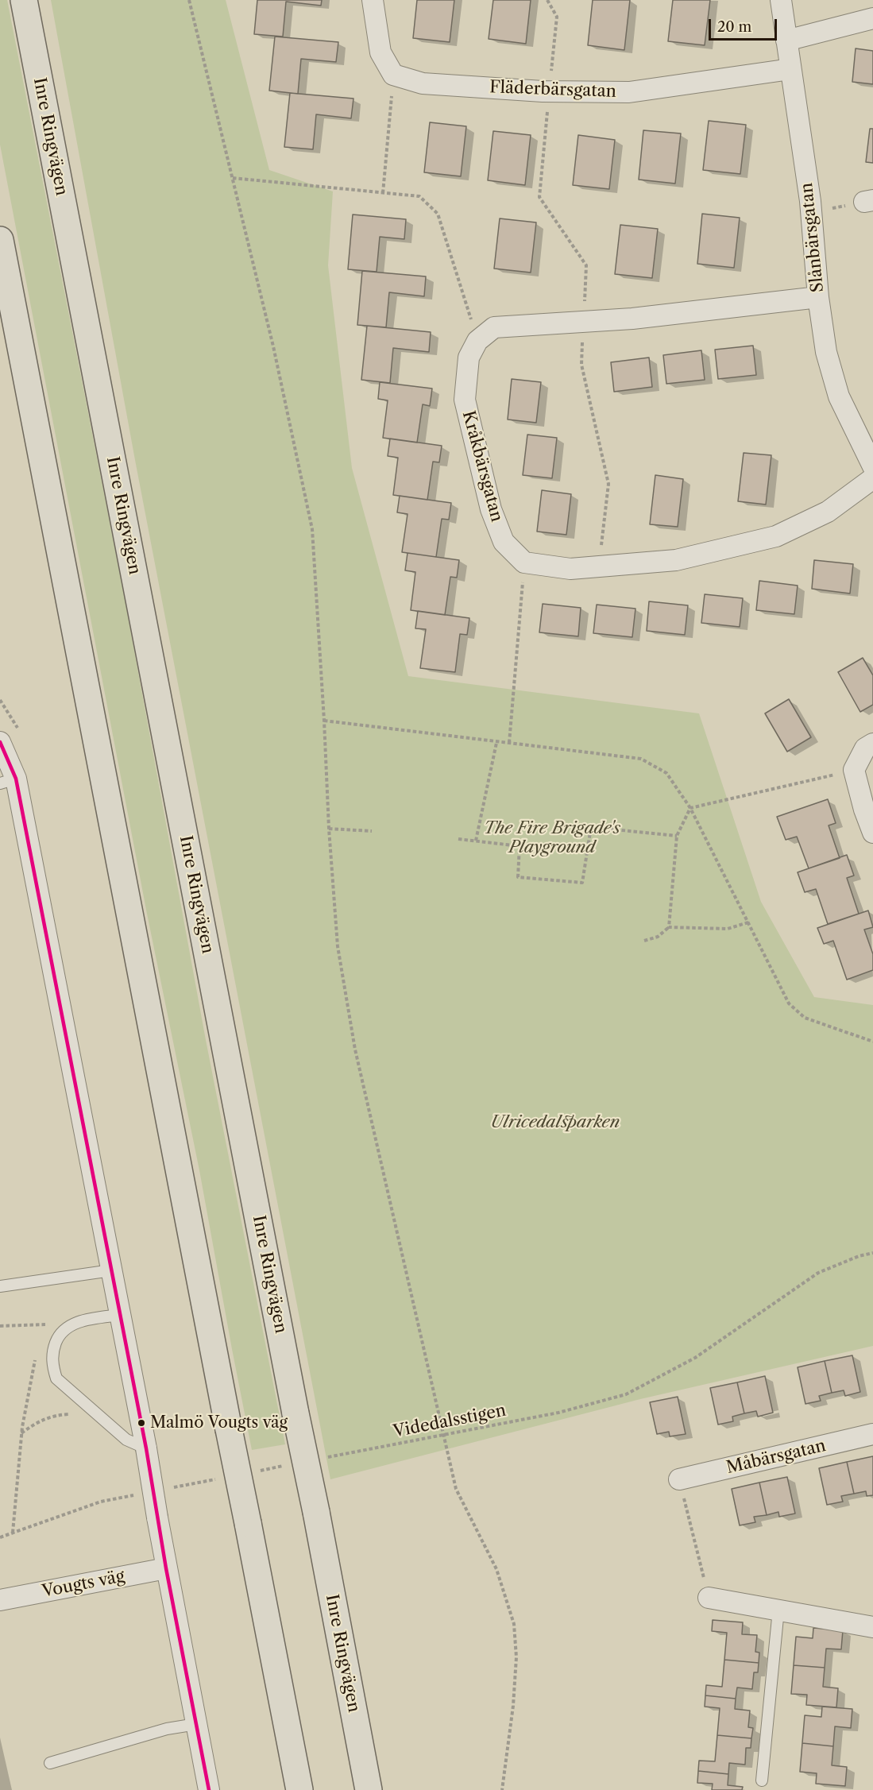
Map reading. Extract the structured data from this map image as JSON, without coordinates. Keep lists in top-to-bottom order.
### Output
{
  "streets": {
    "highway": ["Inre Ringvägen"],
    "street": [
      "Fläderbärsgatan",
      "Slånbärsgatan",
      "Kråkbärsgatan",
      "Måbärsgatan",
      "Vougts väg"
    ],
    "path": ["Videdalsstigen"]
  },
  "crossings": [
    ["Fläderbärsgatan", "Slånbärsgatan"]
  ],
  "parks": ["The Fire Brigade's Playground", "Ulricedalsparken"],
  "places": ["Malmö Vougts väg"],
  "scale_bar": "20 m"
}
